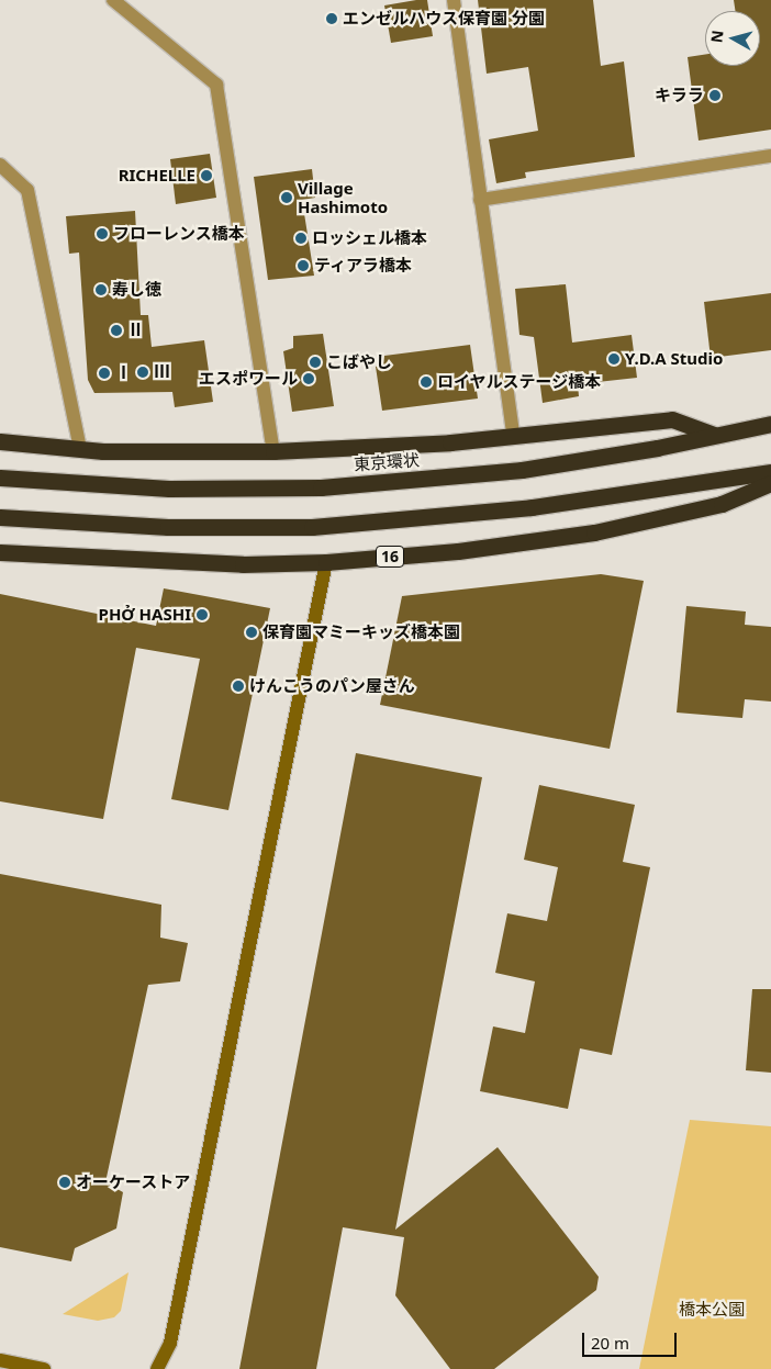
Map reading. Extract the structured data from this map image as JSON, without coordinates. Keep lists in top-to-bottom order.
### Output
{
  "streets": {
    "highway": ["東京環状", "16"]
  },
  "parks": ["橋本公園"],
  "places": [
    "エンゼルハウス保育園 分園",
    "キララ",
    "RICHELLE",
    "Village Hashimoto",
    "フローレンス橋本",
    "ロッシェル橋本",
    "ティアラ橋本",
    "寿し徳",
    "Ⅱ",
    "Y.D.A Studio",
    "こばやし",
    "Ⅲ",
    "Ⅰ",
    "エスポワール",
    "ロイヤルステージ橋本",
    "PHỞ HASHI",
    "保育園マミーキッズ橋本園",
    "けんこうのパン屋さん",
    "オーケーストア"
  ],
  "scale_bar": "20 m",
  "north": "left"
}
